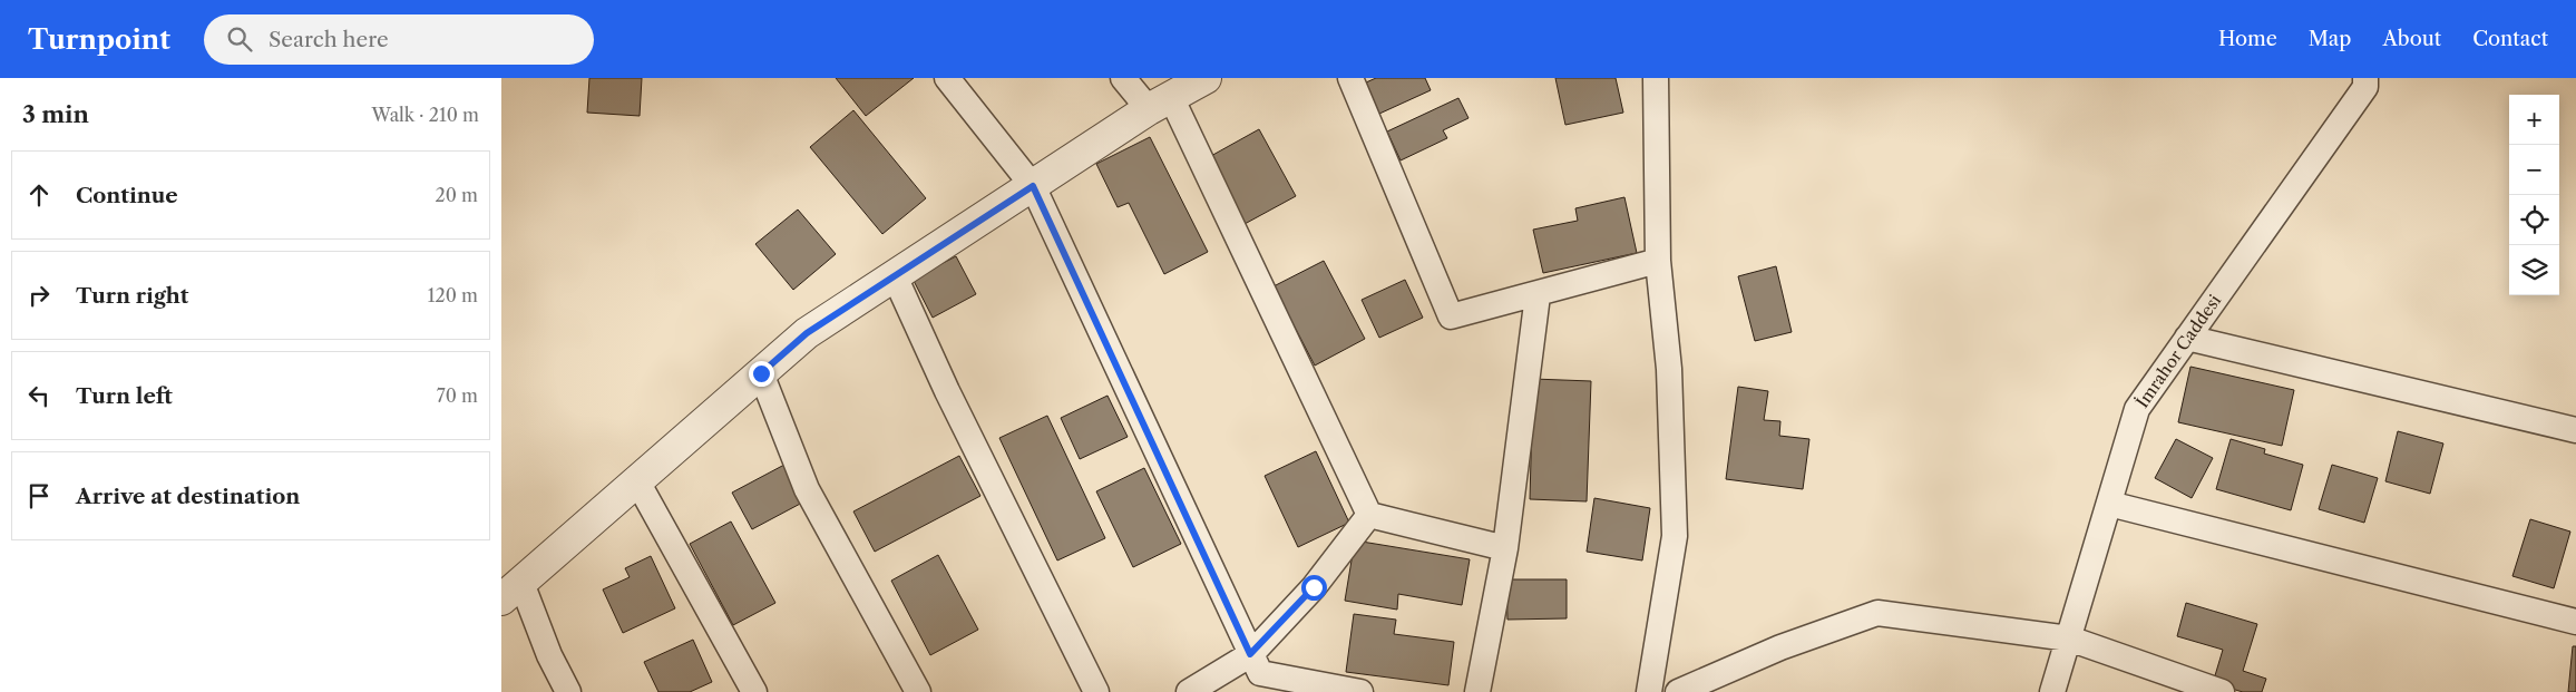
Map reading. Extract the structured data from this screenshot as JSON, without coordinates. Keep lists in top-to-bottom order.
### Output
{
  "streets": {
    "street": ["İmrahor Caddesi"]
  },
  "page": {
    "header": "Turnpoint",
    "search": "Search here",
    "nav": [
      "Home",
      "Map",
      "About",
      "Contact"
    ],
    "heading": ["3 min", "Walk · 210 m"],
    "map_buttons": ["+", "−"],
    "list": [
      ["Continue", "20 m"],
      ["Turn right", "120 m"],
      ["Turn left", "70 m"],
      "Arrive at destination"
    ]
  }
}
